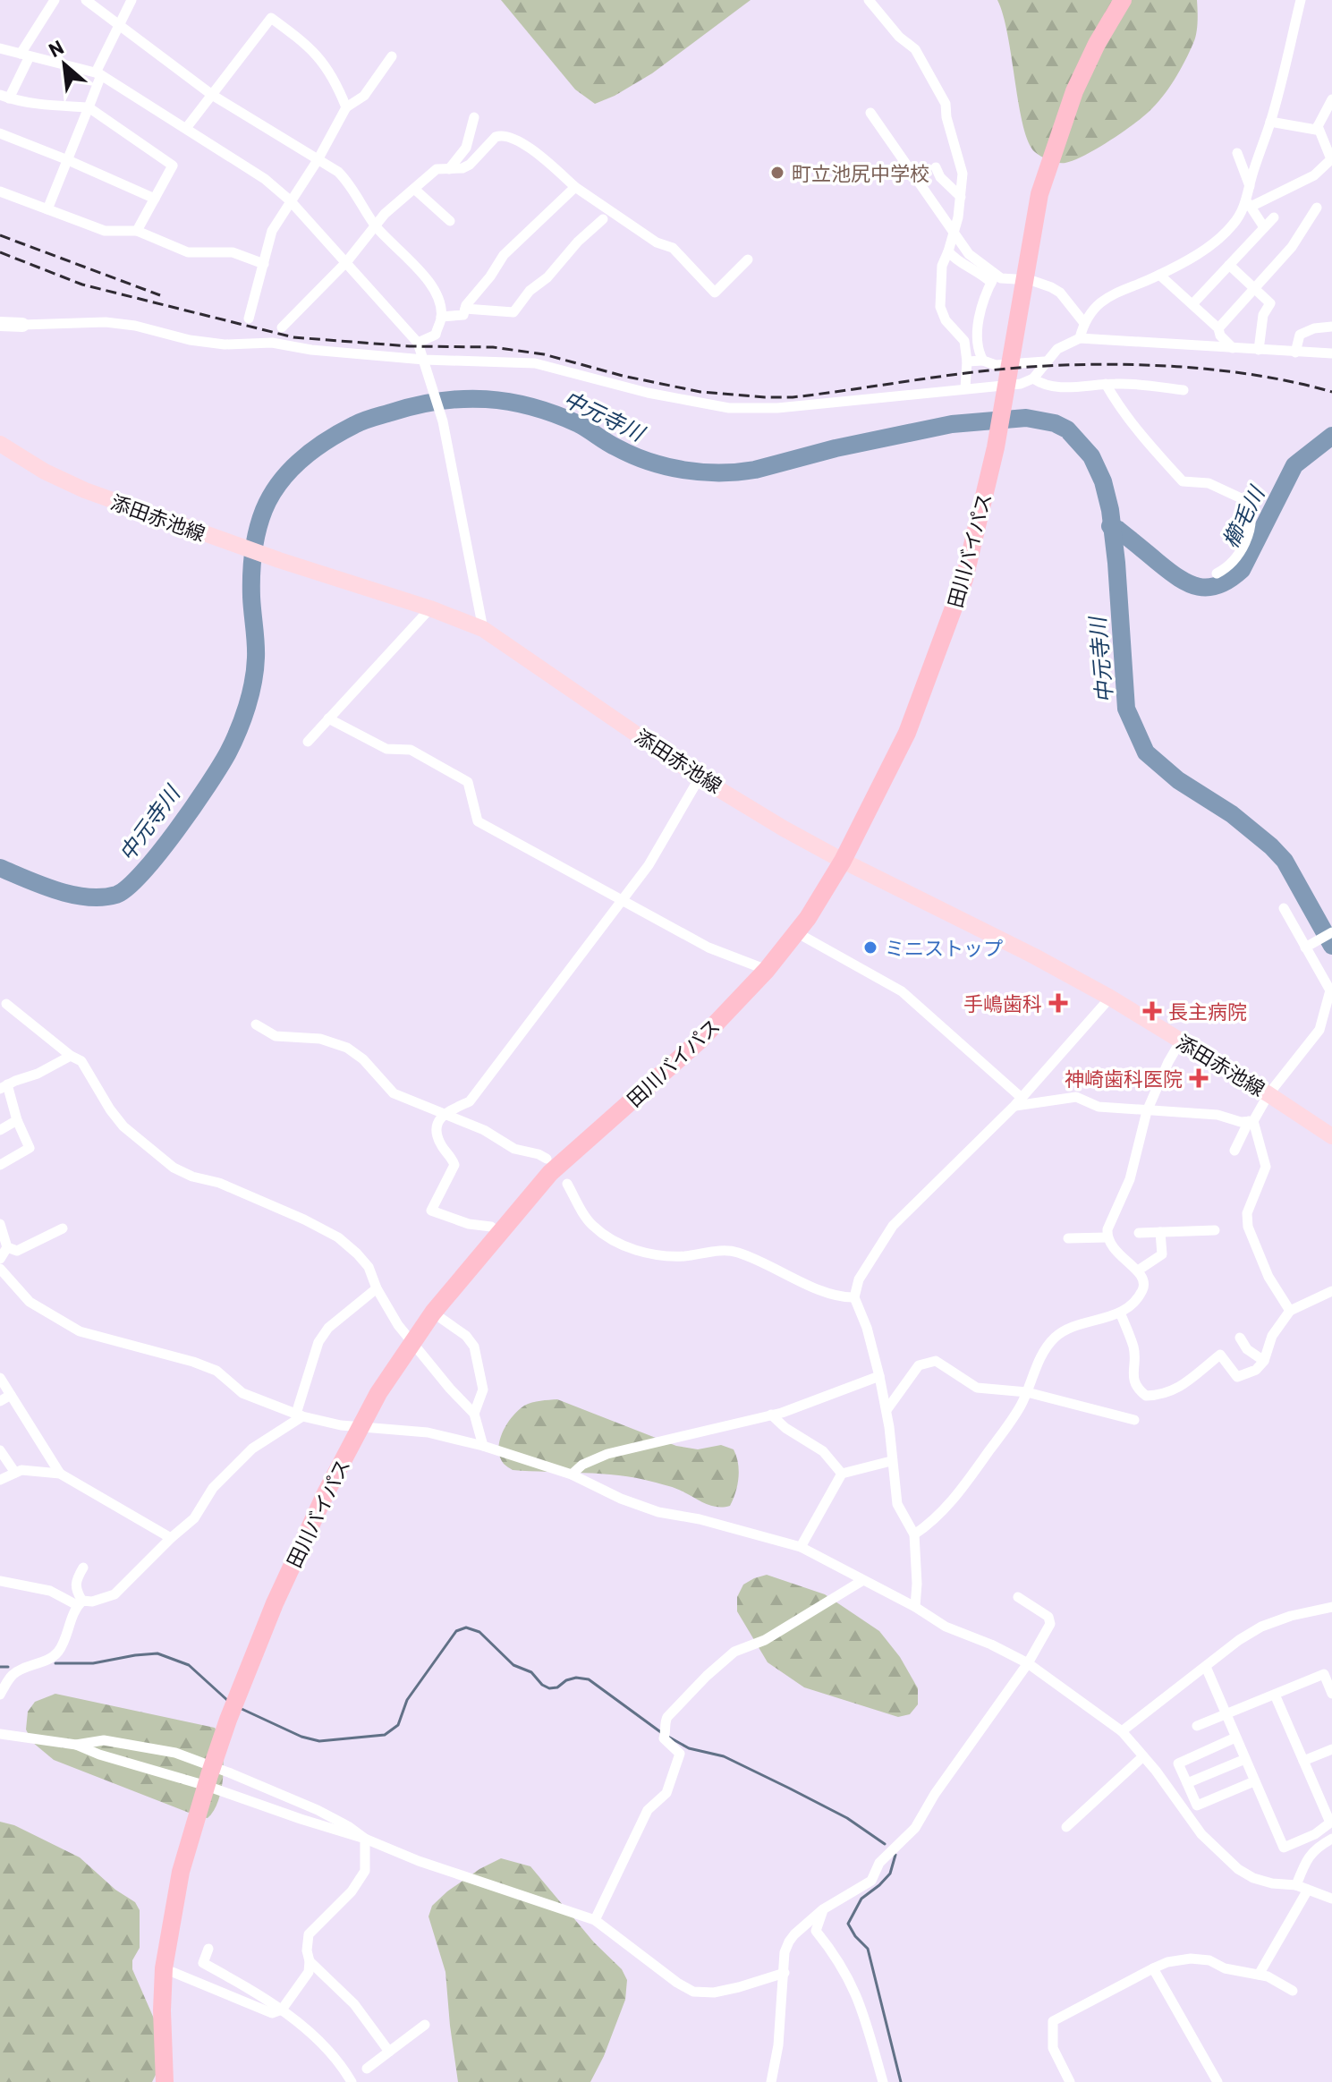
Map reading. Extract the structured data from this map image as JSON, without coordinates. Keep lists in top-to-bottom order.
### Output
{
  "streets": {
    "highway": ["田川バイパス"],
    "main road": ["添田赤池線"]
  },
  "crossings": [
    ["添田赤池線", "田川バイパス"]
  ],
  "water": ["中元寺川", "櫛毛川"],
  "places": {
    "other": ["町立池尻中学校", "ミニストップ"],
    "health": ["手嶋歯科", "長主病院", "神崎歯科医院"]
  },
  "north": "top left"
}
